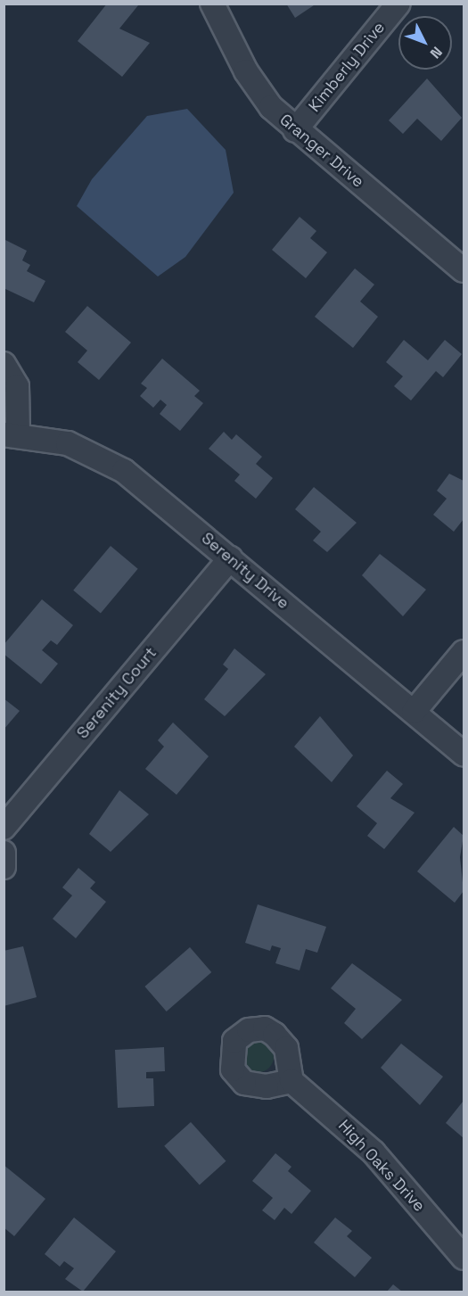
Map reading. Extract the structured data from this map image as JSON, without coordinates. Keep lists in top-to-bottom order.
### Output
{
  "streets": {
    "street": [
      "Kimberly Drive",
      "Granger Drive",
      "Serenity Drive",
      "Serenity Court",
      "High Oaks Drive"
    ]
  },
  "crossings": [
    ["Kimberly Drive", "Granger Drive"],
    ["Serenity Drive", "Serenity Court"]
  ],
  "north": "bottom right"
}
